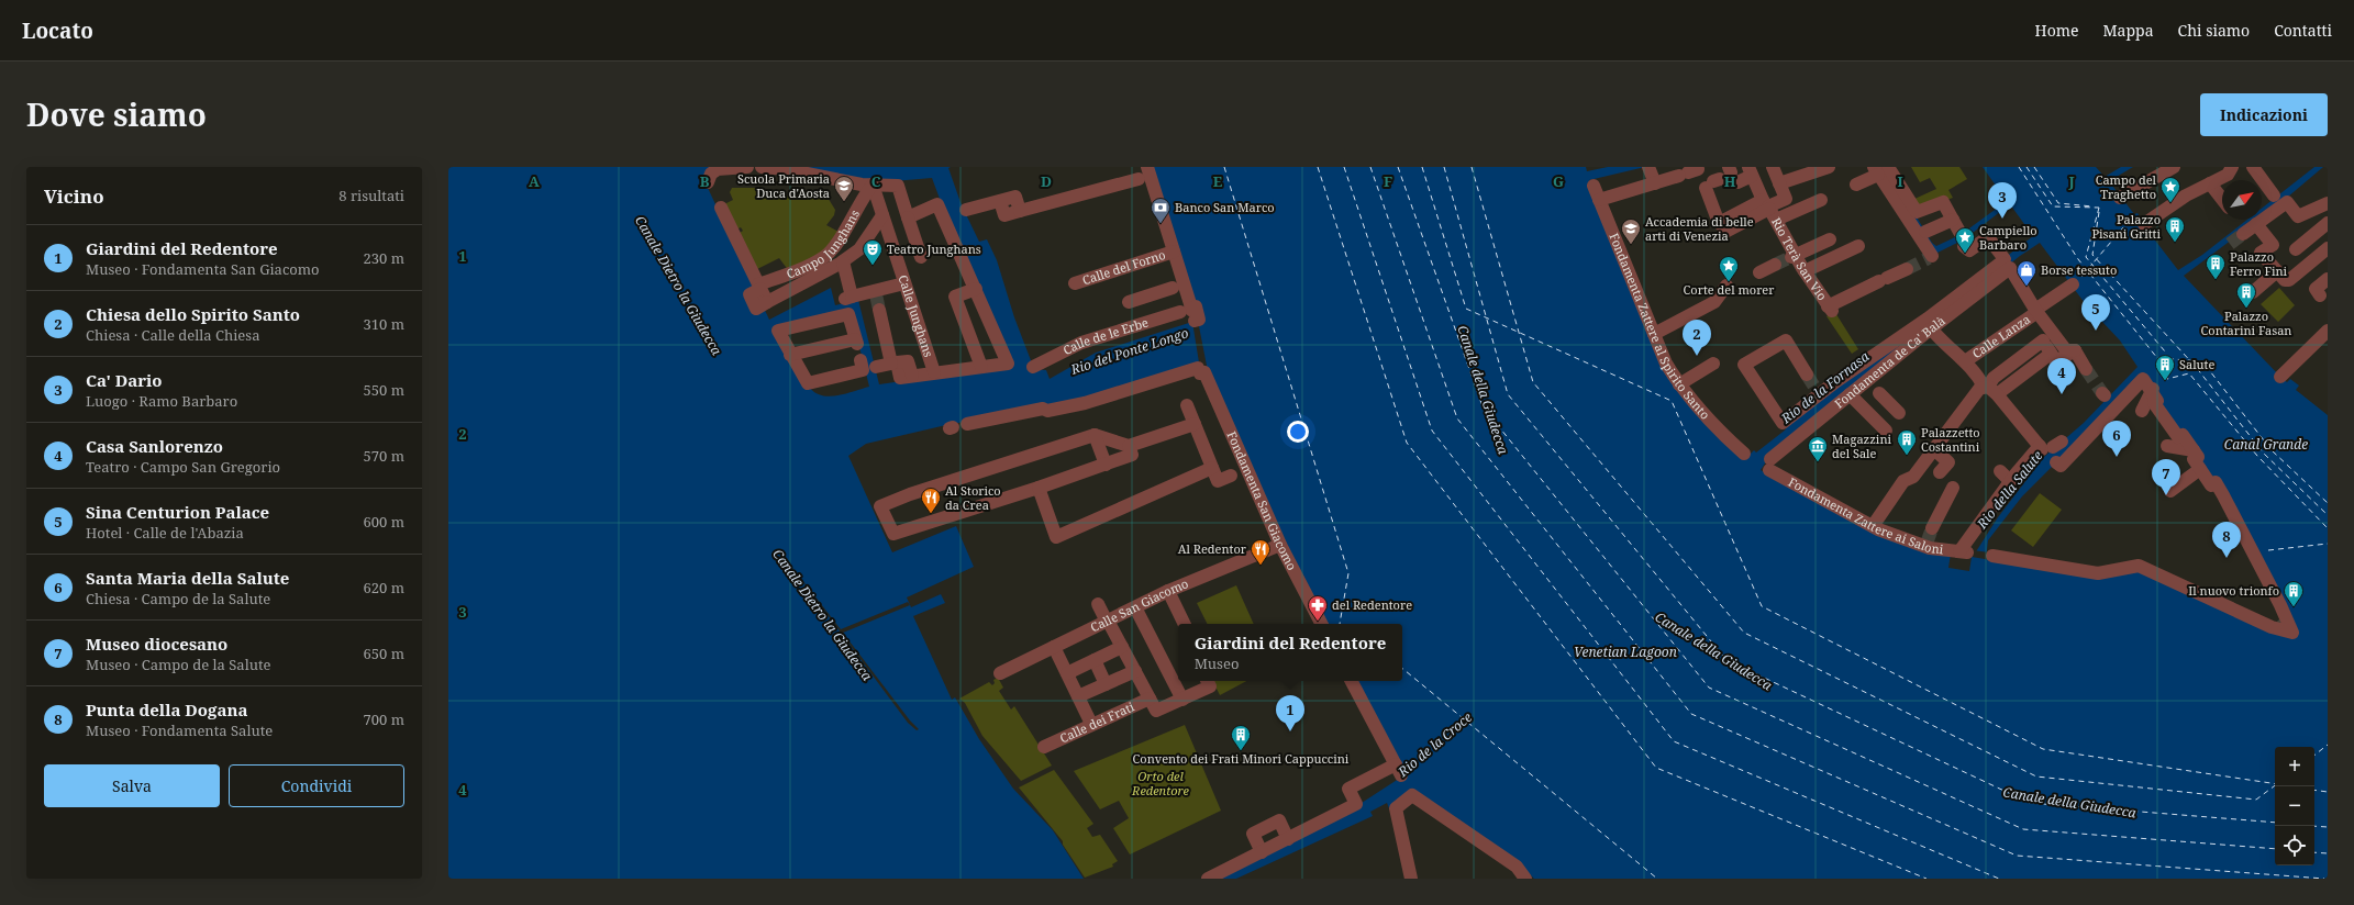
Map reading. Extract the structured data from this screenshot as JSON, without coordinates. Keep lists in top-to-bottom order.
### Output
{
  "streets": {
    "street": [
      "Campo Junghans",
      "Rio Terà San Vio",
      "Calle del Forno",
      "Calle Junghans",
      "Fondamenta Zattere al Spirito Santo",
      "Calle de le Erbe",
      "Calle Lanza",
      "Fondamenta de Ca' Balà",
      "Fondamenta San Giacomo",
      "Fondamenta Zattere ai Saloni",
      "Calle San Giacomo",
      "Calle dei Frati"
    ]
  },
  "crossings": [
    ["Campo Junghans", "Calle Junghans"],
    ["Fondamenta de Ca' Balà", "Fondamenta Zattere ai Saloni"],
    ["Fondamenta San Giacomo", "Calle San Giacomo"]
  ],
  "water": [
    "Canale Dietro la Giudecca",
    "Rio del Ponte Longo",
    "Rio de la Fornasa",
    "Canale della Giudecca",
    "Canal Grande",
    "Rio della Salute",
    "Venetian Lagoon",
    "Rio de la Croce"
  ],
  "parks": ["Orto del Redentore"],
  "places": {
    "school or university": ["Scuola Primaria Duca d'Aosta", "Accademia di belle arti di Venezia"],
    "place": ["Campo del Traghetto", "Campiello Barbaro", "Corte del morer"],
    "bank": ["Banco San Marco"],
    "building": [
      "Palazzo Pisani Gritti",
      "Palazzo Ferro Fini",
      "Palazzo Contarini Fasan",
      "Salute",
      "Palazzetto Costantini",
      "Il nuovo trionfo",
      "Convento dei Frati Minori Cappuccini"
    ],
    "theatre": ["Teatro Junghans"],
    "shop": ["Borse tessuto"],
    "museum": ["Magazzini del Sale"],
    "restaurant": ["Al Storico da Crea", "Al Redentor"],
    "pharmacy": ["del Redentore"]
  },
  "north": "top right",
  "page": {
    "header": "Locato",
    "nav": [
      "Home",
      "Mappa",
      "Chi siamo",
      "Contatti"
    ],
    "title": "Dove siamo",
    "buttons": [
      "Indicazioni",
      ["Salva", "Condividi"]
    ],
    "heading": ["Vicino", "8 risultati"],
    "pins": [
      "3",
      "5",
      "2",
      "4",
      "6",
      "7",
      "8",
      "1"
    ],
    "list": [
      {
        "mark": "1",
        "name": "Giardini del Redentore",
        "note": "Museo · Fondamenta San Giacomo",
        "value": "230 m"
      },
      {
        "mark": "2",
        "name": "Chiesa dello Spirito Santo",
        "note": "Chiesa · Calle della Chiesa",
        "value": "310 m"
      },
      {
        "mark": "3",
        "name": "Ca' Dario",
        "note": "Luogo · Ramo Barbaro",
        "value": "550 m"
      },
      {
        "mark": "4",
        "name": "Casa Sanlorenzo",
        "note": "Teatro · Campo San Gregorio",
        "value": "570 m"
      },
      {
        "mark": "5",
        "name": "Sina Centurion Palace",
        "note": "Hotel · Calle de l'Abazia",
        "value": "600 m"
      },
      {
        "mark": "6",
        "name": "Santa Maria della Salute",
        "note": "Chiesa · Campo de la Salute",
        "value": "620 m"
      },
      {
        "mark": "7",
        "name": "Museo diocesano",
        "note": "Museo · Campo de la Salute",
        "value": "650 m"
      },
      {
        "mark": "8",
        "name": "Punta della Dogana",
        "note": "Museo · Fondamenta Salute",
        "value": "700 m"
      }
    ],
    "popup": ["Giardini del Redentore", "Museo"],
    "map_buttons": ["+", "−"]
  },
  "grid": {
    "columns": [
      "A",
      "B",
      "C",
      "D",
      "E",
      "F",
      "G",
      "H",
      "I",
      "J"
    ],
    "rows": [
      "1",
      "2",
      "3",
      "4"
    ]
  }
}
